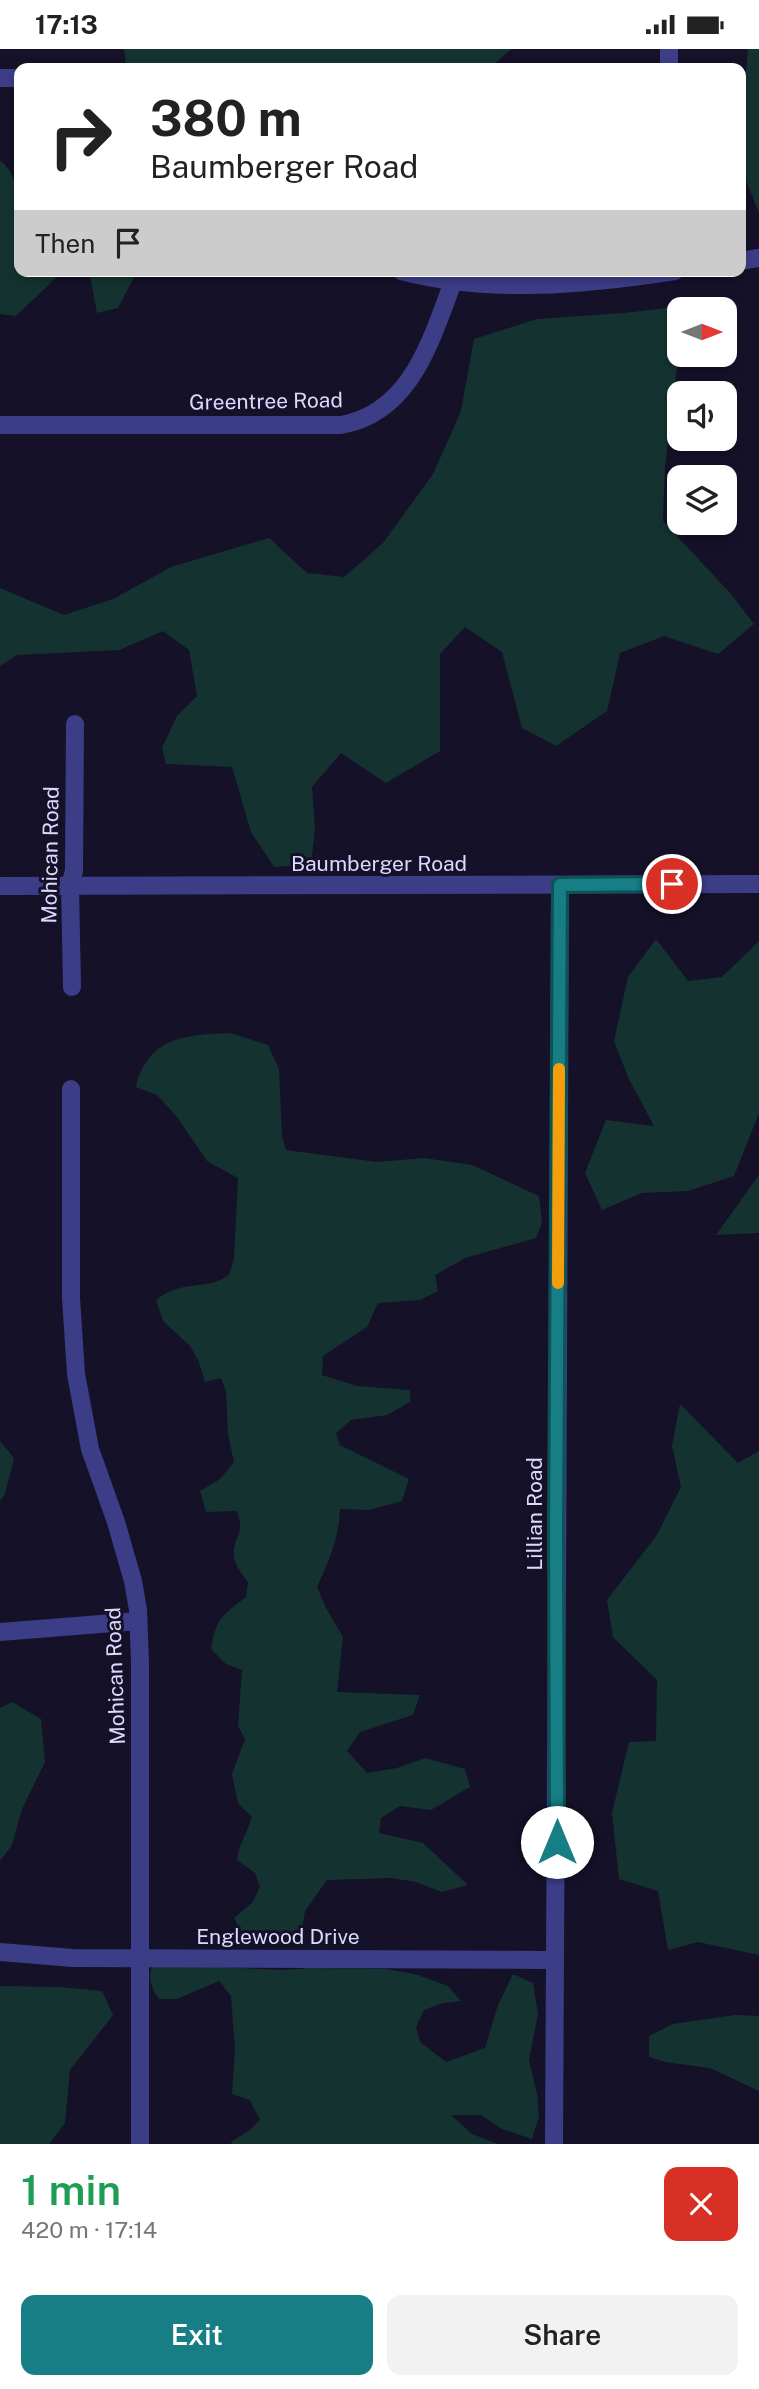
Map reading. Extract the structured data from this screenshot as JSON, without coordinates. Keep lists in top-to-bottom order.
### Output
{
  "streets": {
    "street": [
      "Greentree Road",
      "Mohican Road",
      "Baumberger Road",
      "Lillian Road",
      "Englewood Drive"
    ]
  },
  "crossings": [
    ["Mohican Road", "Baumberger Road"],
    ["Mohican Road", "Englewood Drive"],
    ["Baumberger Road", "Lillian Road"],
    ["Lillian Road", "Englewood Drive"]
  ],
  "north": "right",
  "page": {
    "status": "17:13",
    "turn": ["380 m", "Baumberger Road"],
    "then": "Then",
    "heading": ["1 min", "420 m · 17:14"],
    "buttons": ["Exit", "Share"]
  }
}
